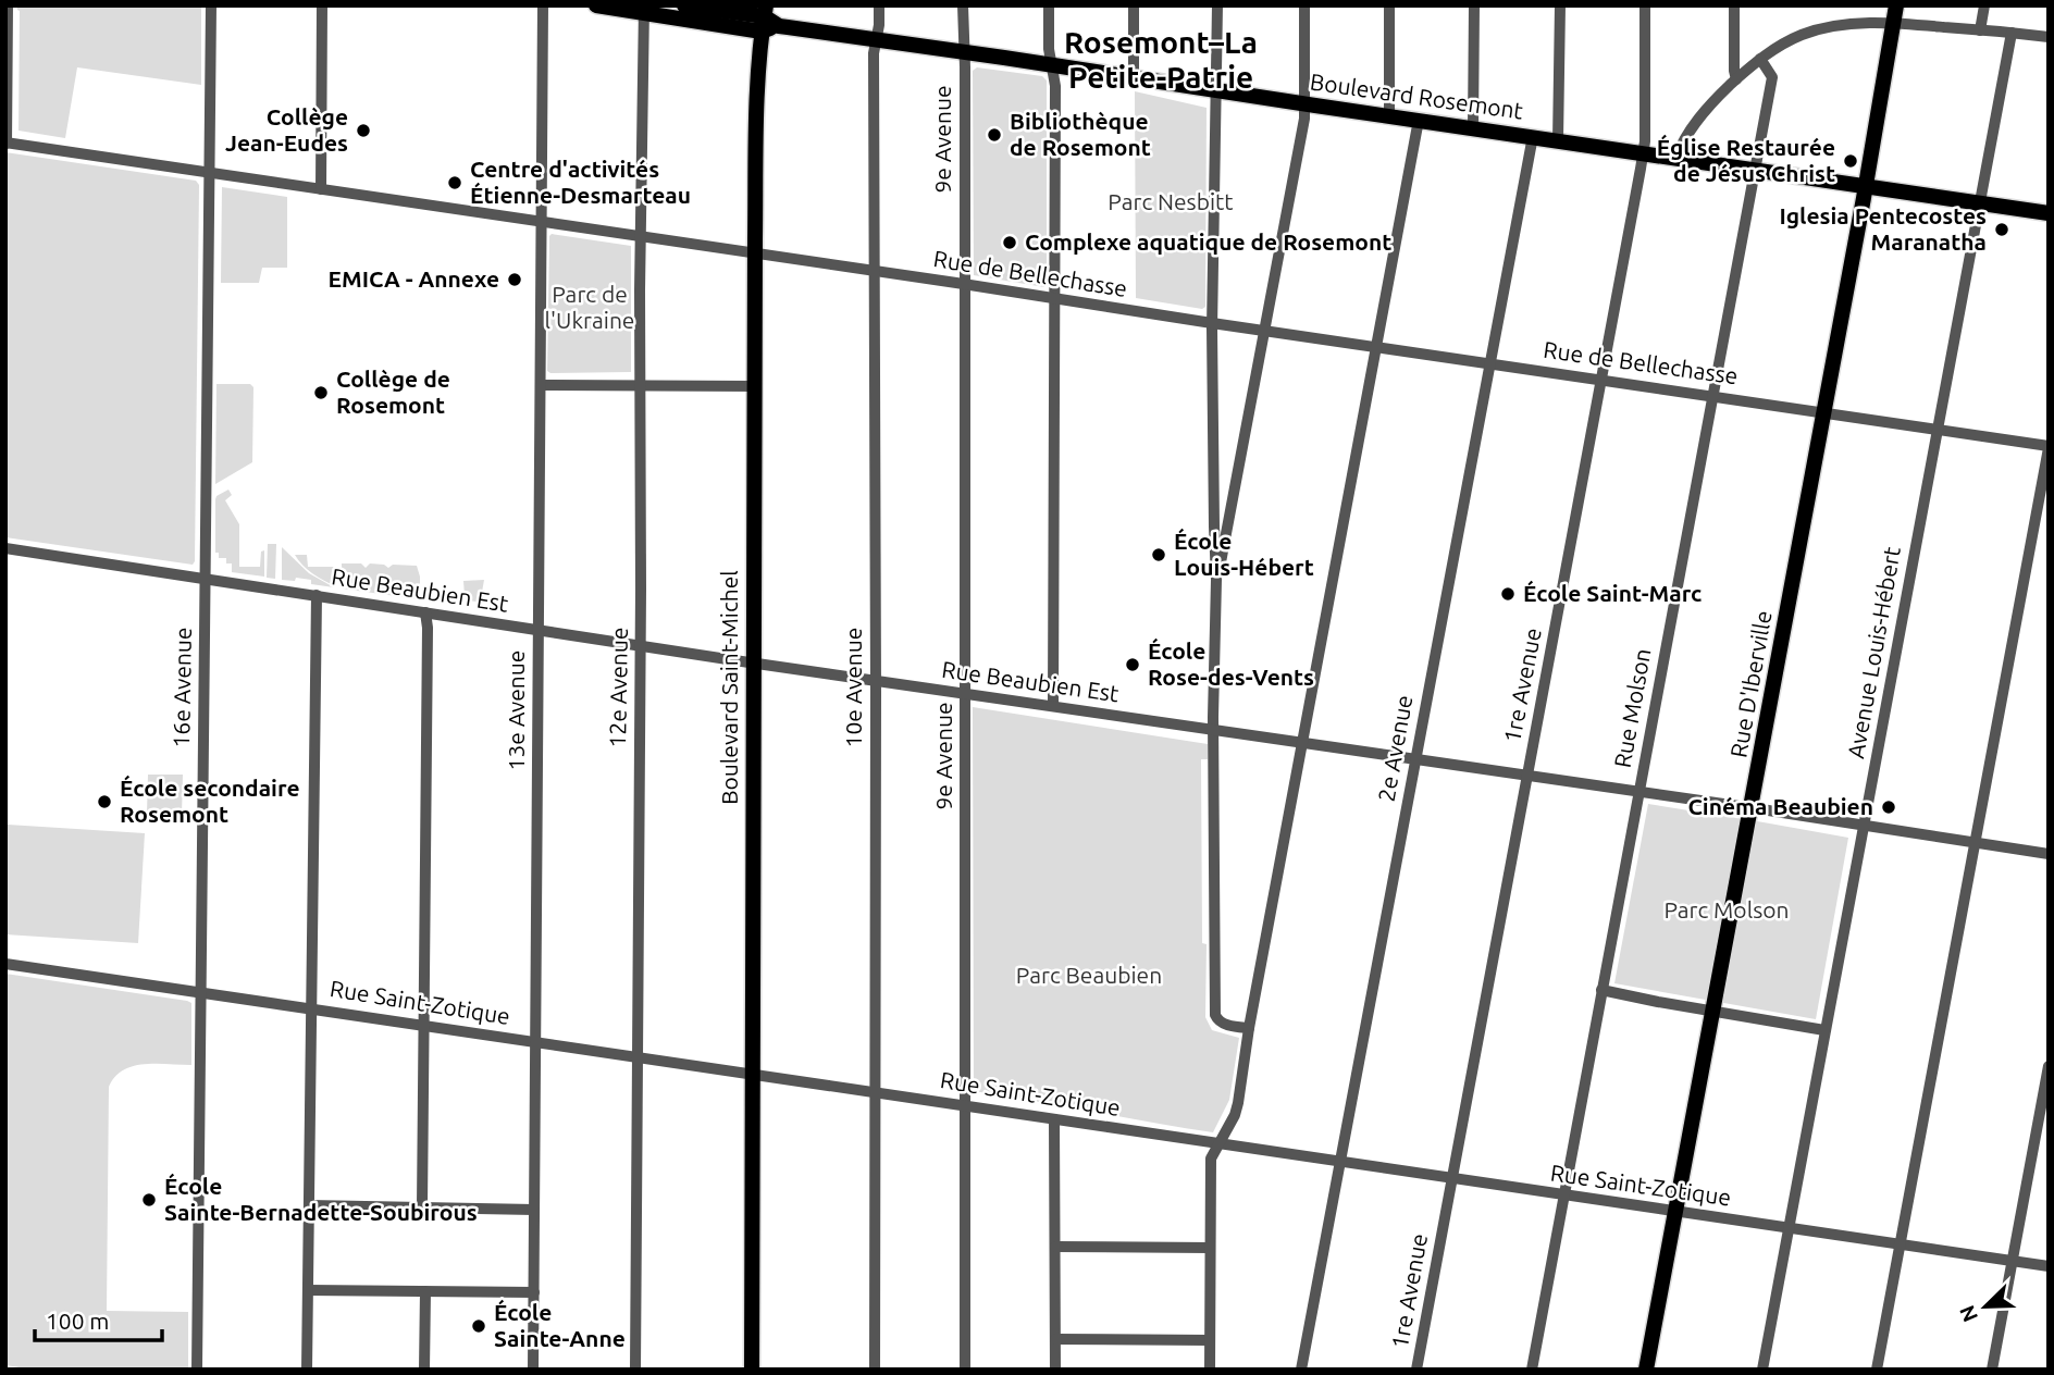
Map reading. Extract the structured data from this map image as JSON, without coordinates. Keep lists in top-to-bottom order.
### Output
{
  "streets": {
    "main road": ["Boulevard Rosemont", "Rue D'Iberville", "Boulevard Saint-Michel"],
    "street": [
      "9e Avenue",
      "Rue de Bellechasse",
      "Rue Beaubien Est",
      "Avenue Louis-Hébert",
      "1re Avenue",
      "16e Avenue",
      "12e Avenue",
      "10e Avenue",
      "Rue Molson",
      "13e Avenue",
      "2e Avenue",
      "Rue Saint-Zotique"
    ]
  },
  "crossings": [
    ["Boulevard Rosemont", "9e Avenue"],
    ["Boulevard Rosemont", "Avenue Louis-Hébert"],
    ["Boulevard Rosemont", "Rue D'Iberville"],
    ["Boulevard Rosemont", "1re Avenue"],
    ["Boulevard Rosemont", "12e Avenue"],
    ["Boulevard Rosemont", "Boulevard Saint-Michel"],
    ["Boulevard Rosemont", "10e Avenue"],
    ["Boulevard Rosemont", "Rue Molson"],
    ["Boulevard Rosemont", "2e Avenue"],
    ["9e Avenue", "Rue de Bellechasse"],
    ["9e Avenue", "Rue Beaubien Est"],
    ["9e Avenue", "Rue Saint-Zotique"],
    ["Rue de Bellechasse", "Avenue Louis-Hébert"],
    ["Rue de Bellechasse", "Rue D'Iberville"],
    ["Rue de Bellechasse", "1re Avenue"],
    ["Rue de Bellechasse", "16e Avenue"],
    ["Rue de Bellechasse", "12e Avenue"],
    ["Rue de Bellechasse", "Boulevard Saint-Michel"],
    ["Rue de Bellechasse", "10e Avenue"],
    ["Rue de Bellechasse", "Rue Molson"],
    ["Rue de Bellechasse", "13e Avenue"],
    ["Rue de Bellechasse", "2e Avenue"],
    ["Rue Beaubien Est", "Avenue Louis-Hébert"],
    ["Rue Beaubien Est", "Rue D'Iberville"],
    ["Rue Beaubien Est", "1re Avenue"],
    ["Rue Beaubien Est", "16e Avenue"],
    ["Rue Beaubien Est", "12e Avenue"],
    ["Rue Beaubien Est", "Boulevard Saint-Michel"],
    ["Rue Beaubien Est", "10e Avenue"],
    ["Rue Beaubien Est", "Rue Molson"],
    ["Rue Beaubien Est", "13e Avenue"],
    ["Rue Beaubien Est", "2e Avenue"],
    ["Avenue Louis-Hébert", "Rue Saint-Zotique"],
    ["Rue D'Iberville", "Rue Saint-Zotique"],
    ["1re Avenue", "Rue Saint-Zotique"],
    ["16e Avenue", "Rue Saint-Zotique"],
    ["12e Avenue", "Rue Saint-Zotique"],
    ["Boulevard Saint-Michel", "Rue Saint-Zotique"],
    ["10e Avenue", "Rue Saint-Zotique"],
    ["Rue Molson", "Rue Saint-Zotique"],
    ["13e Avenue", "Rue Saint-Zotique"],
    ["2e Avenue", "Rue Saint-Zotique"]
  ],
  "districts": ["Rosemont–La Petite-Patrie"],
  "parks": [
    "Parc Nesbitt",
    "Parc de l'Ukraine",
    "Parc Molson",
    "Parc Beaubien"
  ],
  "places": [
    "Collège Jean-Eudes",
    "Bibliothèque de Rosemont",
    "Église Restaurée de Jésus Christ",
    "Centre d'activités Étienne-Desmarteau",
    "Iglesia Pentecostes Maranatha",
    "Complexe aquatique de Rosemont",
    "EMICA - Annexe",
    "Collège de Rosemont",
    "École Louis-Hébert",
    "École Saint-Marc",
    "École Rose-des-Vents",
    "École secondaire Rosemont",
    "Cinéma Beaubien",
    "École Sainte-Bernadette-Soubirous",
    "École Sainte-Anne"
  ],
  "scale_bar": "100 m",
  "north": "bottom left"
}
